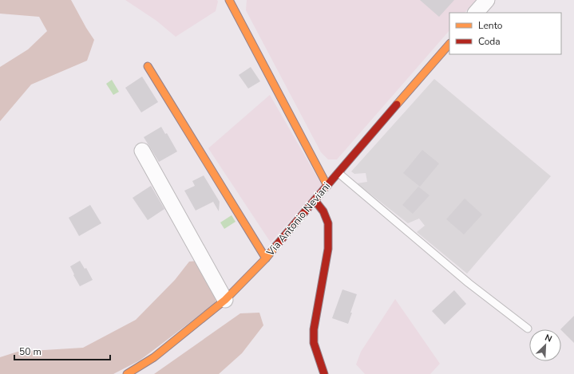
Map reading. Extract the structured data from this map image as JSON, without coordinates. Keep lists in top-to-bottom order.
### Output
{
  "streets": {
    "street": ["Via Antonio Neviani"]
  },
  "legend": ["Lento", "Coda"],
  "scale_bar": "50 m",
  "north": "top right"
}
